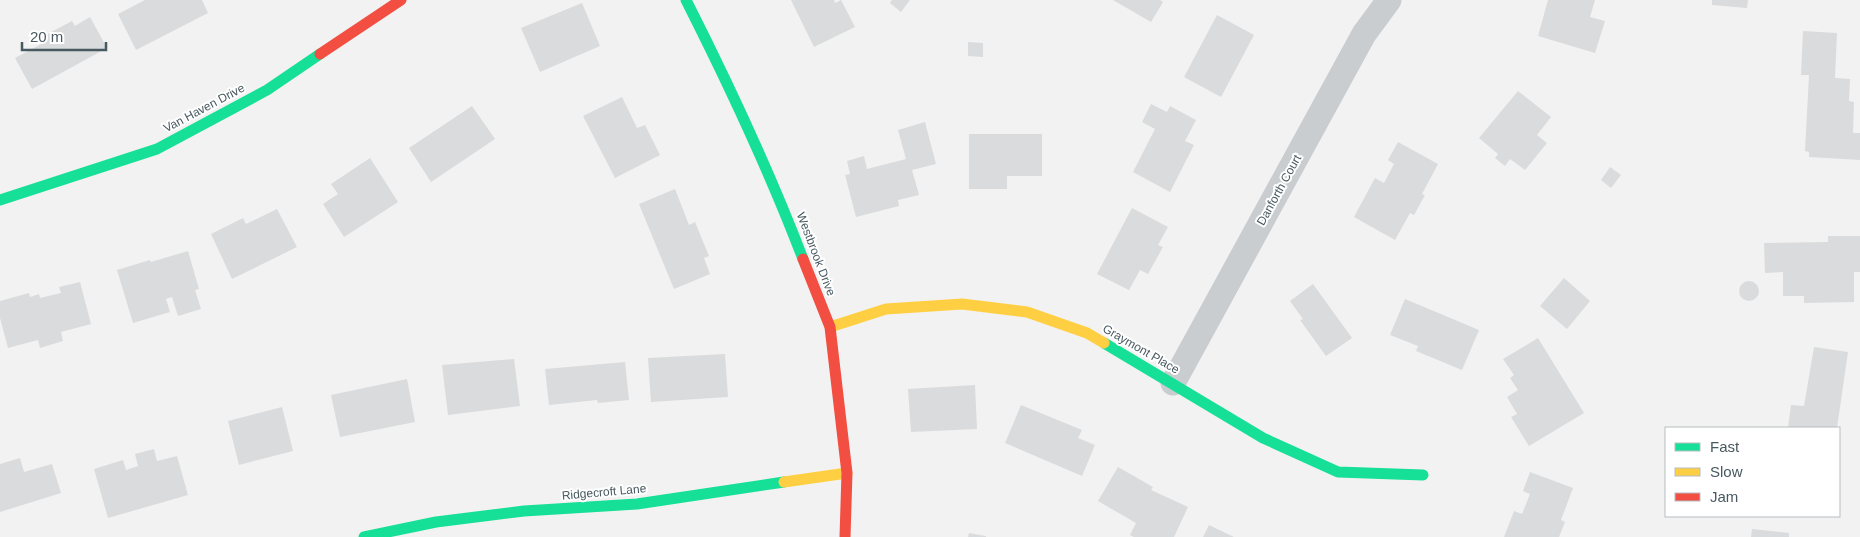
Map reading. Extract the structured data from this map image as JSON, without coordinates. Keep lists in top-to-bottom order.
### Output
{
  "streets": {
    "street": [
      "Van Haven Drive",
      "Danforth Court",
      "Westbrook Drive",
      "Graymont Place",
      "Ridgecroft Lane"
    ]
  },
  "crossings": [
    ["Danforth Court", "Graymont Place"],
    ["Westbrook Drive", "Graymont Place"],
    ["Westbrook Drive", "Ridgecroft Lane"]
  ],
  "legend": ["Fast", "Slow", "Jam"],
  "scale_bar": "20 m"
}
